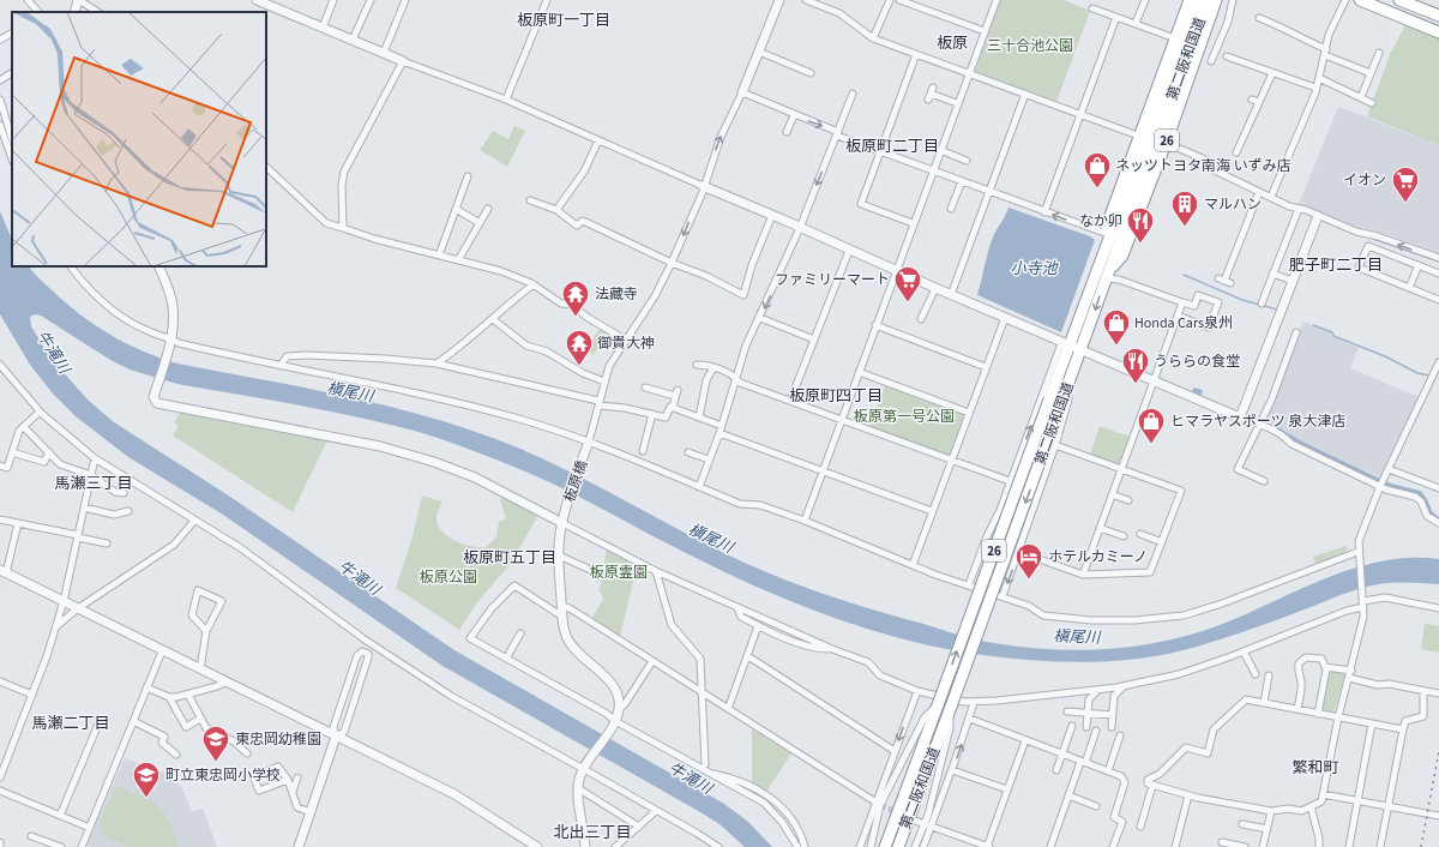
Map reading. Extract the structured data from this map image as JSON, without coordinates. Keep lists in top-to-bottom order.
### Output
{
  "streets": {
    "highway": ["第二阪和国道", "26"],
    "street": ["板原橋"]
  },
  "crossings": [
    ["第二阪和国道", "26"]
  ],
  "districts": [
    "板原町一丁目",
    "板原",
    "板原町二丁目",
    "肥子町二丁目",
    "板原町四丁目",
    "馬瀬三丁目",
    "板原町五丁目",
    "馬瀬二丁目",
    "繁和町",
    "北出三丁目"
  ],
  "water": ["小寺池", "牛滝川", "槇尾川"],
  "parks": [
    "三十合池公園",
    "板原第一号公園",
    "板原霊園",
    "板原公園"
  ],
  "places": {
    "shop": ["ネッツトヨタ南海 いずみ店", "Honda Cars泉州", "ヒマラヤスポーツ 泉大津店"],
    "supermarket": ["イオン", "ファミリーマート"],
    "building": ["マルハン"],
    "restaurant": ["なか卯", "うららの食堂"],
    "temple": ["法藏寺", "御貴大神"],
    "hotel": ["ホテルカミーノ"],
    "school or university": ["東忠岡幼稚園", "町立東忠岡小学校"]
  }
}
